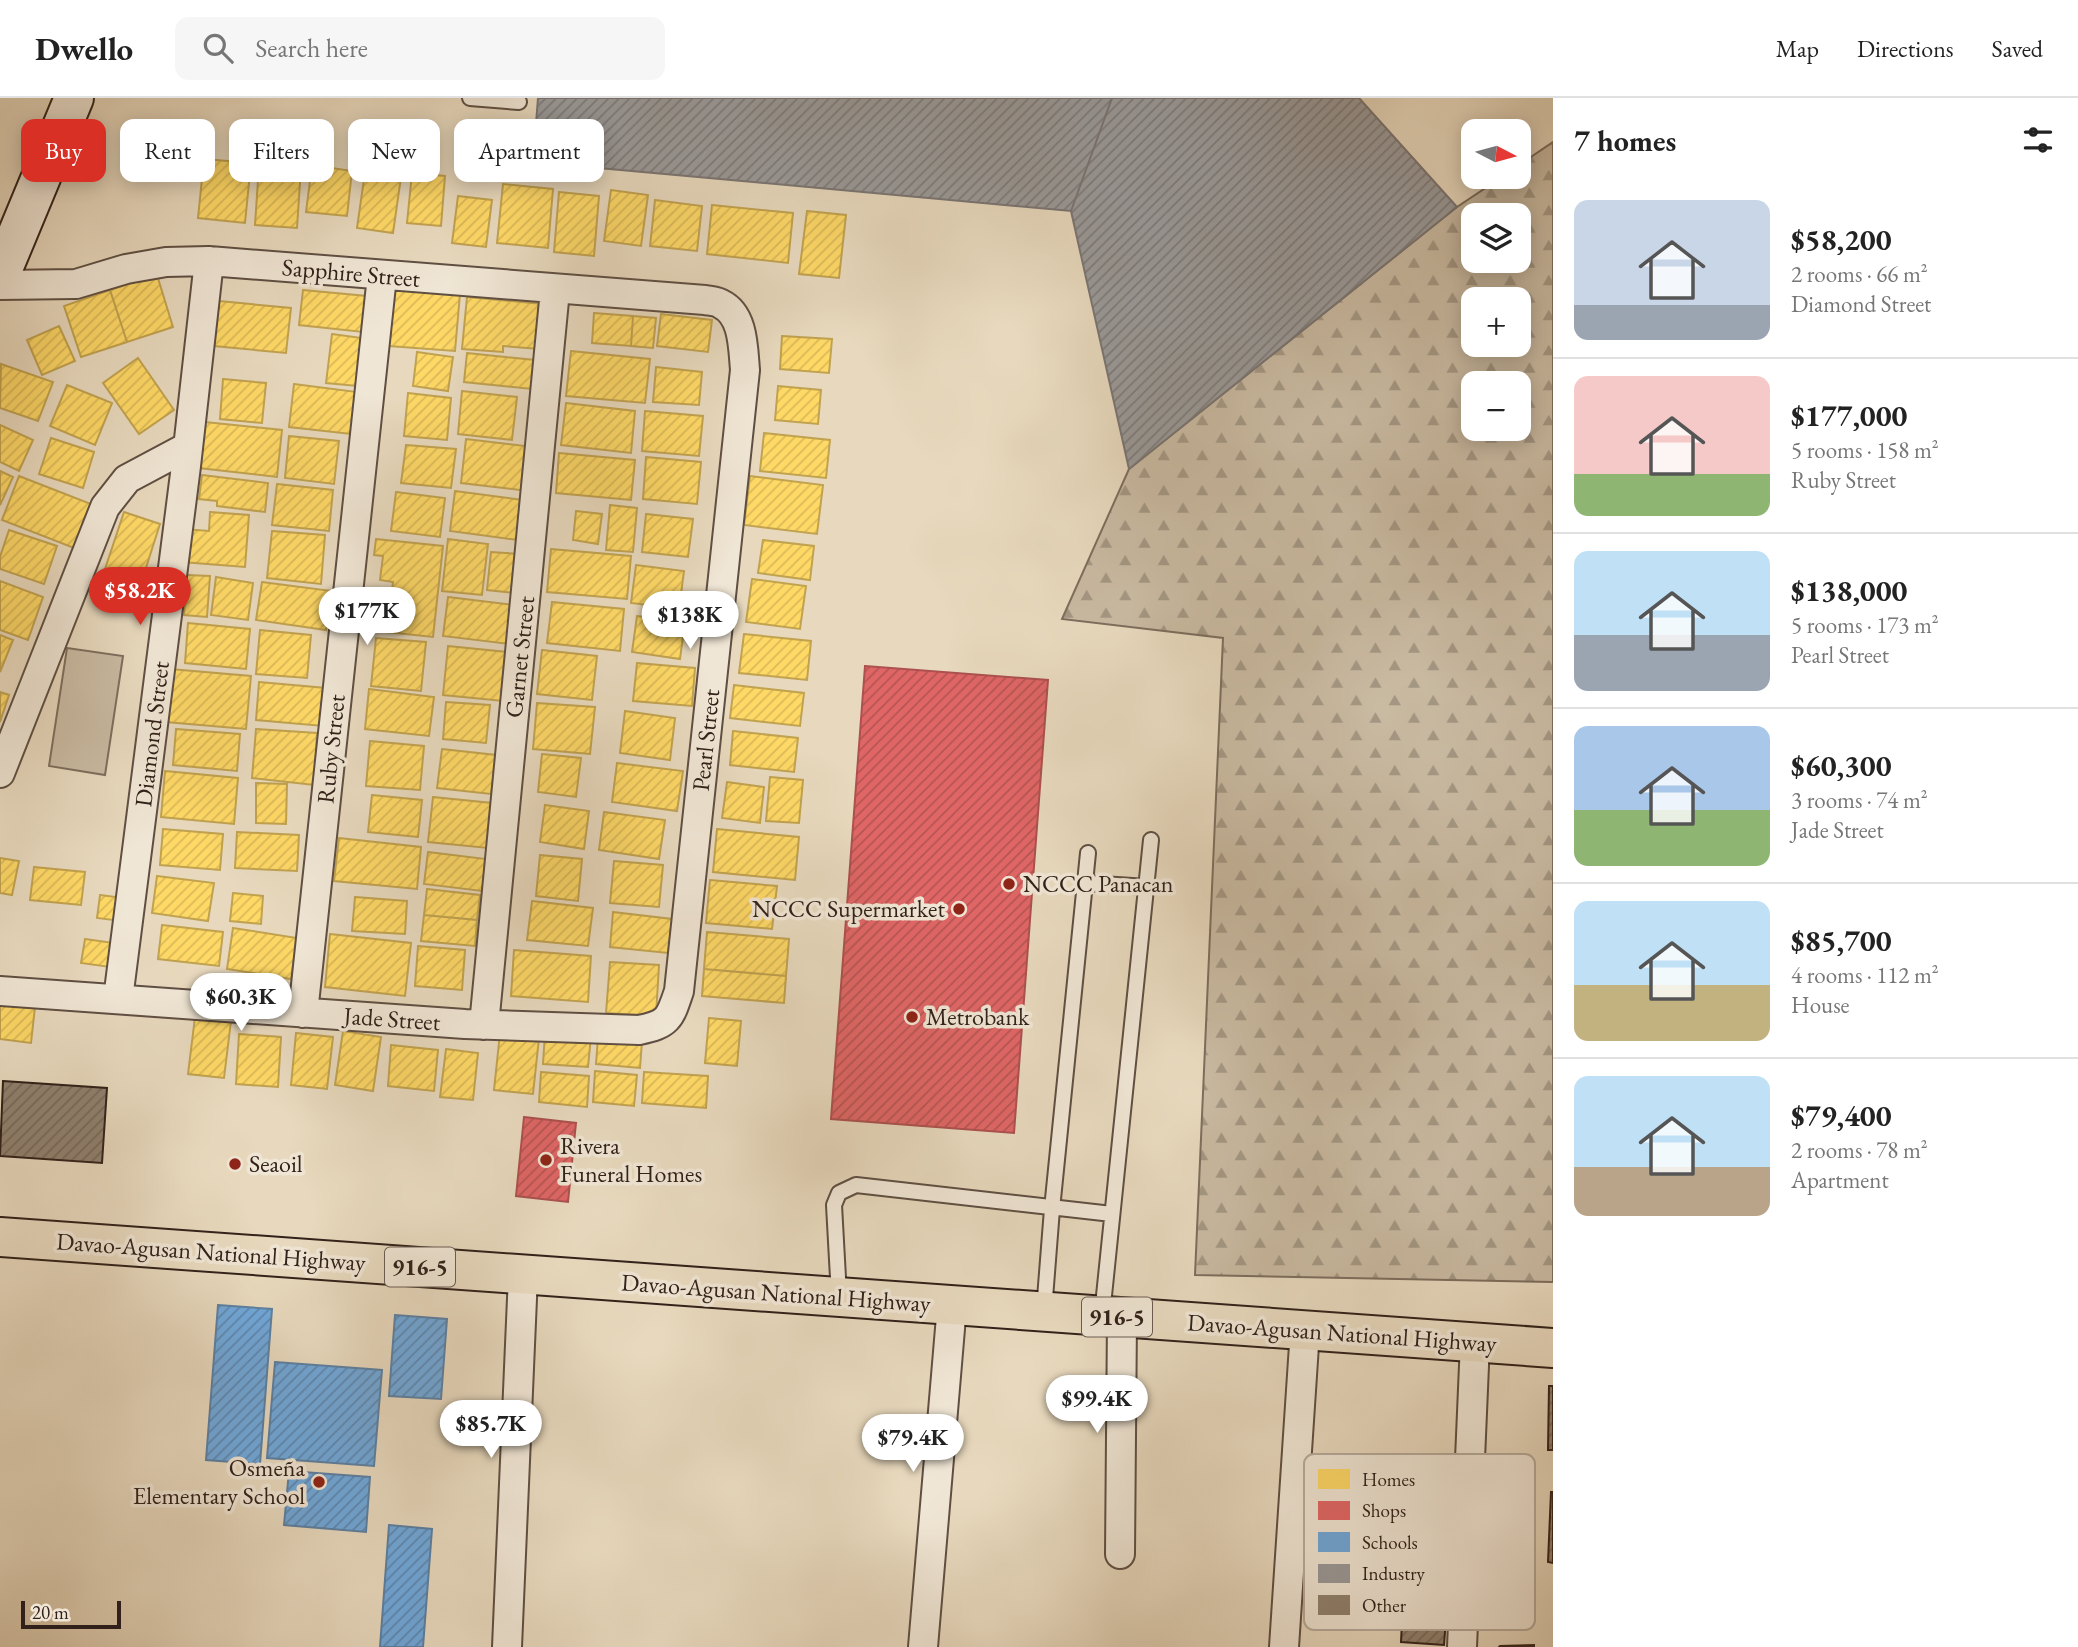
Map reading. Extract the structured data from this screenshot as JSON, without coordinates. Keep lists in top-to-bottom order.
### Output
{
  "streets": {
    "main road": ["Davao-Agusan National Highway", "916-5"],
    "street": [
      "Sapphire Street",
      "Garnet Street",
      "Diamond Street",
      "Pearl Street",
      "Ruby Street",
      "Jade Street"
    ]
  },
  "crossings": [
    ["Sapphire Street", "Garnet Street"],
    ["Sapphire Street", "Diamond Street"],
    ["Sapphire Street", "Pearl Street"],
    ["Sapphire Street", "Ruby Street"],
    ["Garnet Street", "Jade Street"],
    ["Diamond Street", "Jade Street"],
    ["Pearl Street", "Jade Street"],
    ["Ruby Street", "Jade Street"]
  ],
  "places": [
    "NCCC Panacan",
    "NCCC Supermarket",
    "Metrobank",
    "Rivera Funeral Homes",
    "Seaoil",
    "Osmeña Elementary School"
  ],
  "legend": [
    "Homes",
    "Shops",
    "Schools",
    "Industry",
    "Other"
  ],
  "scale_bar": "20 m",
  "north": "right",
  "page": {
    "header": "Dwello",
    "search": "Search here",
    "nav": ["Map", "Directions", "Saved"],
    "heading": "7 homes",
    "map_buttons": ["+", "−"],
    "chip": [
      "Buy",
      "Rent",
      "Filters",
      "New",
      "Apartment"
    ],
    "list": [
      {
        "name": "$58,200",
        "note": "2 rooms · 66 m² · Diamond Street"
      },
      {
        "name": "$177,000",
        "note": "5 rooms · 158 m² · Ruby Street"
      },
      {
        "name": "$138,000",
        "note": "5 rooms · 173 m² · Pearl Street"
      },
      {
        "name": "$60,300",
        "note": "3 rooms · 74 m² · Jade Street"
      },
      {
        "name": "$85,700",
        "note": "4 rooms · 112 m² · House"
      },
      {
        "name": "$79,400",
        "note": "2 rooms · 78 m² · Apartment"
      }
    ],
    "price": [
      "$58.2K",
      "$177K",
      "$138K",
      "$60.3K",
      "$99.4K",
      "$85.7K",
      "$79.4K"
    ],
    "scale": "20 m"
  }
}
